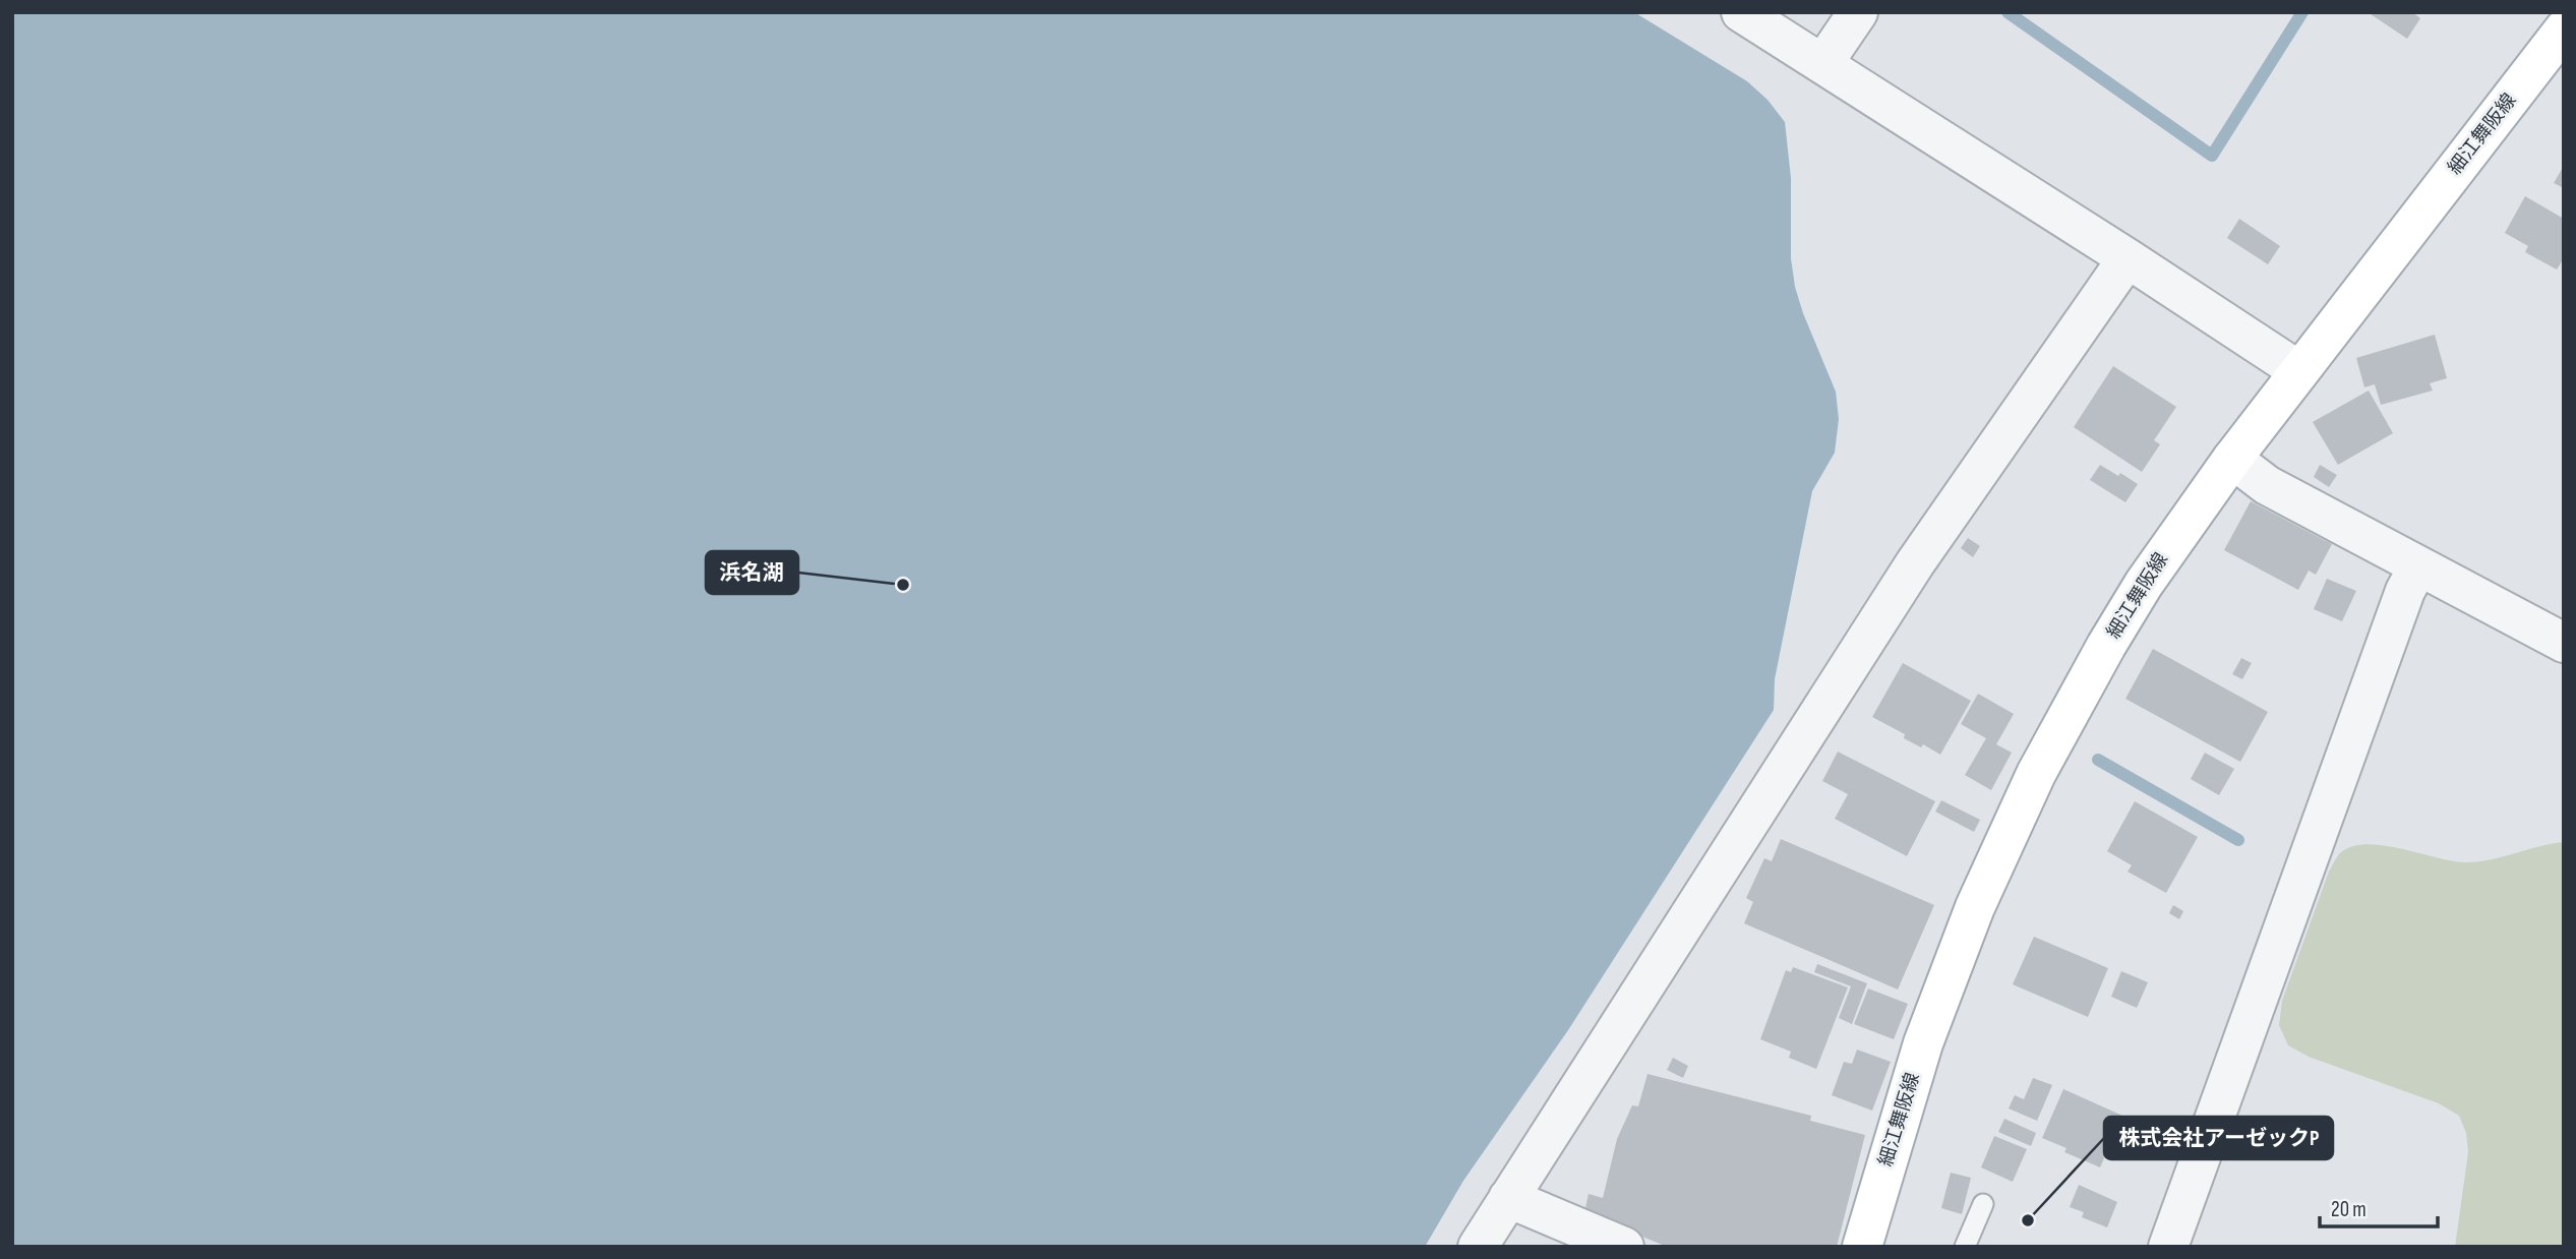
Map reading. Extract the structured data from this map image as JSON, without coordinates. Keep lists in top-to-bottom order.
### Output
{
  "streets": {
    "main road": ["細江舞阪線"]
  },
  "places": ["浜名湖", "株式会社アーゼックP"],
  "scale_bar": "20 m"
}
